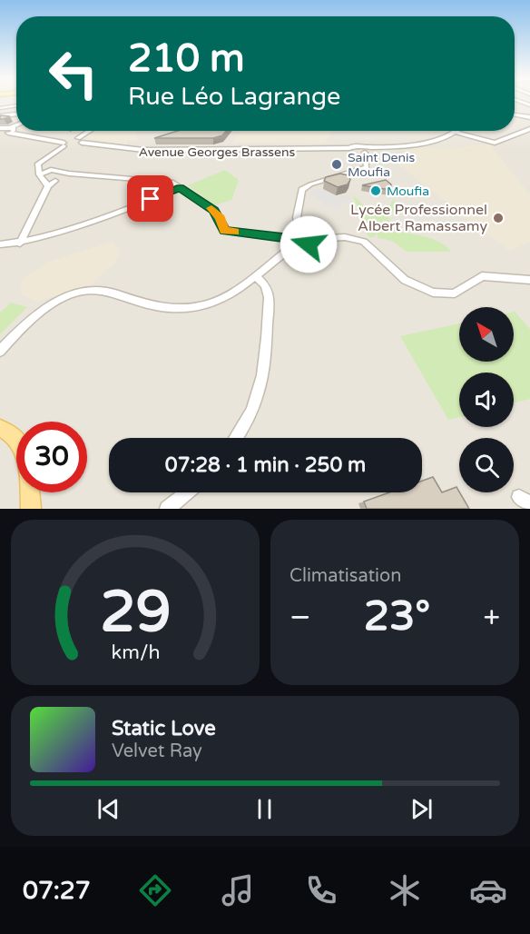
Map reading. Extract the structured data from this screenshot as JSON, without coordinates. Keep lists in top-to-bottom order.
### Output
{
  "streets": {
    "street": ["Avenue Georges Brassens"]
  },
  "places": ["Saint Denis Moufia", "Moufia", "Lycée Professionnel Albert Ramassamy"],
  "north": "top left",
  "page": {
    "turn": ["210 m", "Rue Léo Lagrange"],
    "limit": "30",
    "trip": "07:28 · 1 min · 250 m",
    "tile": "Climatisation",
    "heat": ["−", "23°", "+"],
    "song": ["Static Love", "Velvet Ray"],
    "tabs": "07:27",
    "gauge": ["29", "km/h"]
  }
}
